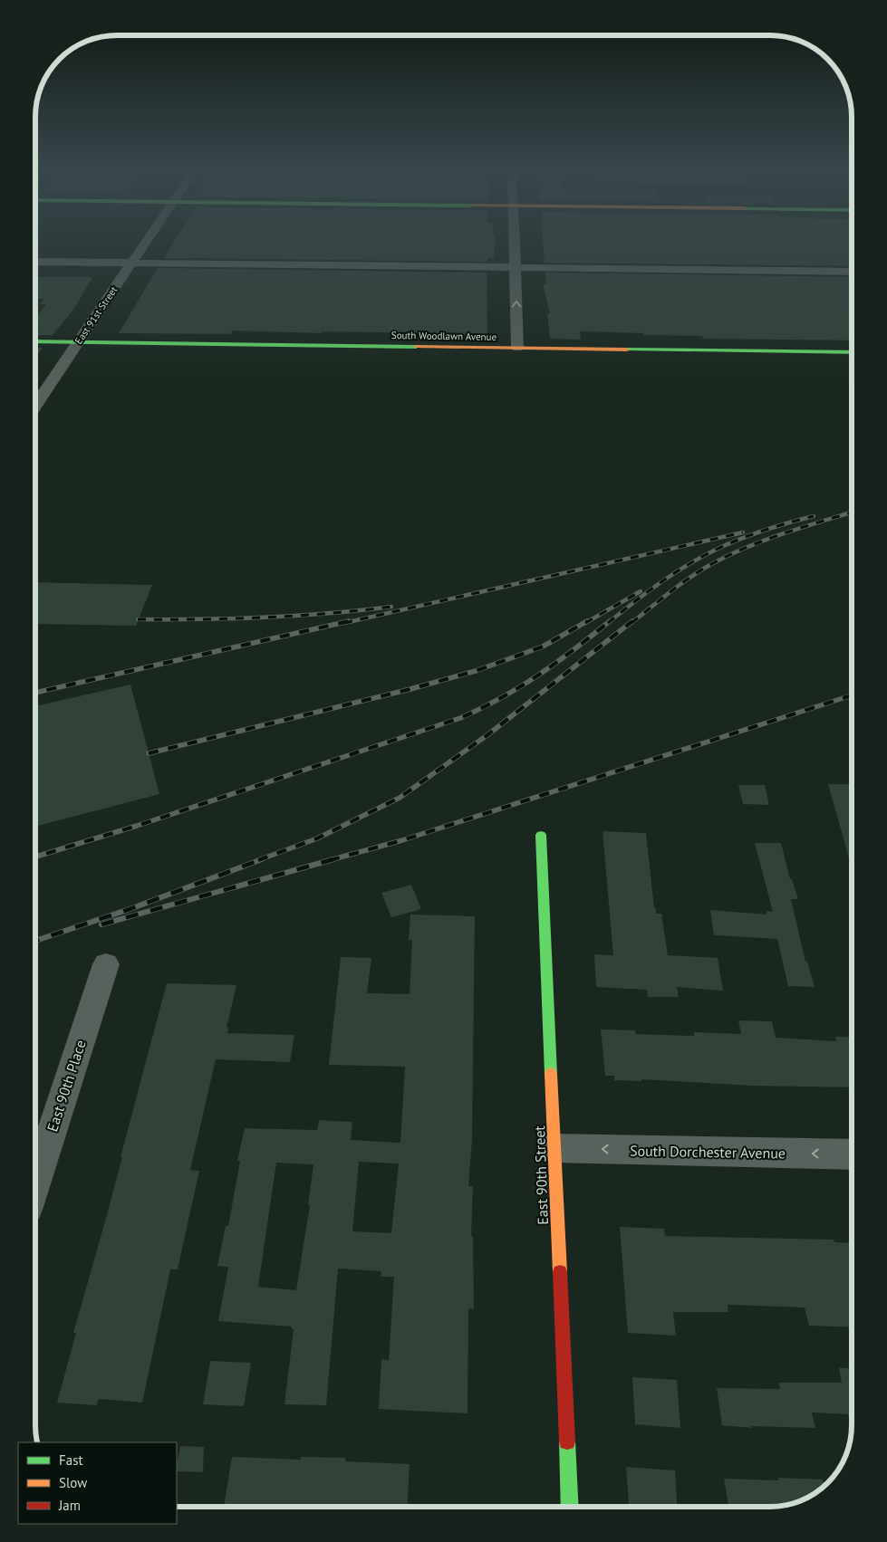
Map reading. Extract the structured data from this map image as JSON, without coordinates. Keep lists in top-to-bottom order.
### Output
{
  "streets": {
    "street": [
      "East 91st Street",
      "South Woodlawn Avenue",
      "East 90th Place",
      "South Dorchester Avenue",
      "East 90th Street"
    ]
  },
  "crossings": [
    ["East 91st Street", "South Woodlawn Avenue"],
    ["South Dorchester Avenue", "East 90th Street"]
  ],
  "one_way": ["South Dorchester Avenue"],
  "legend": ["Fast", "Slow", "Jam"]
}
